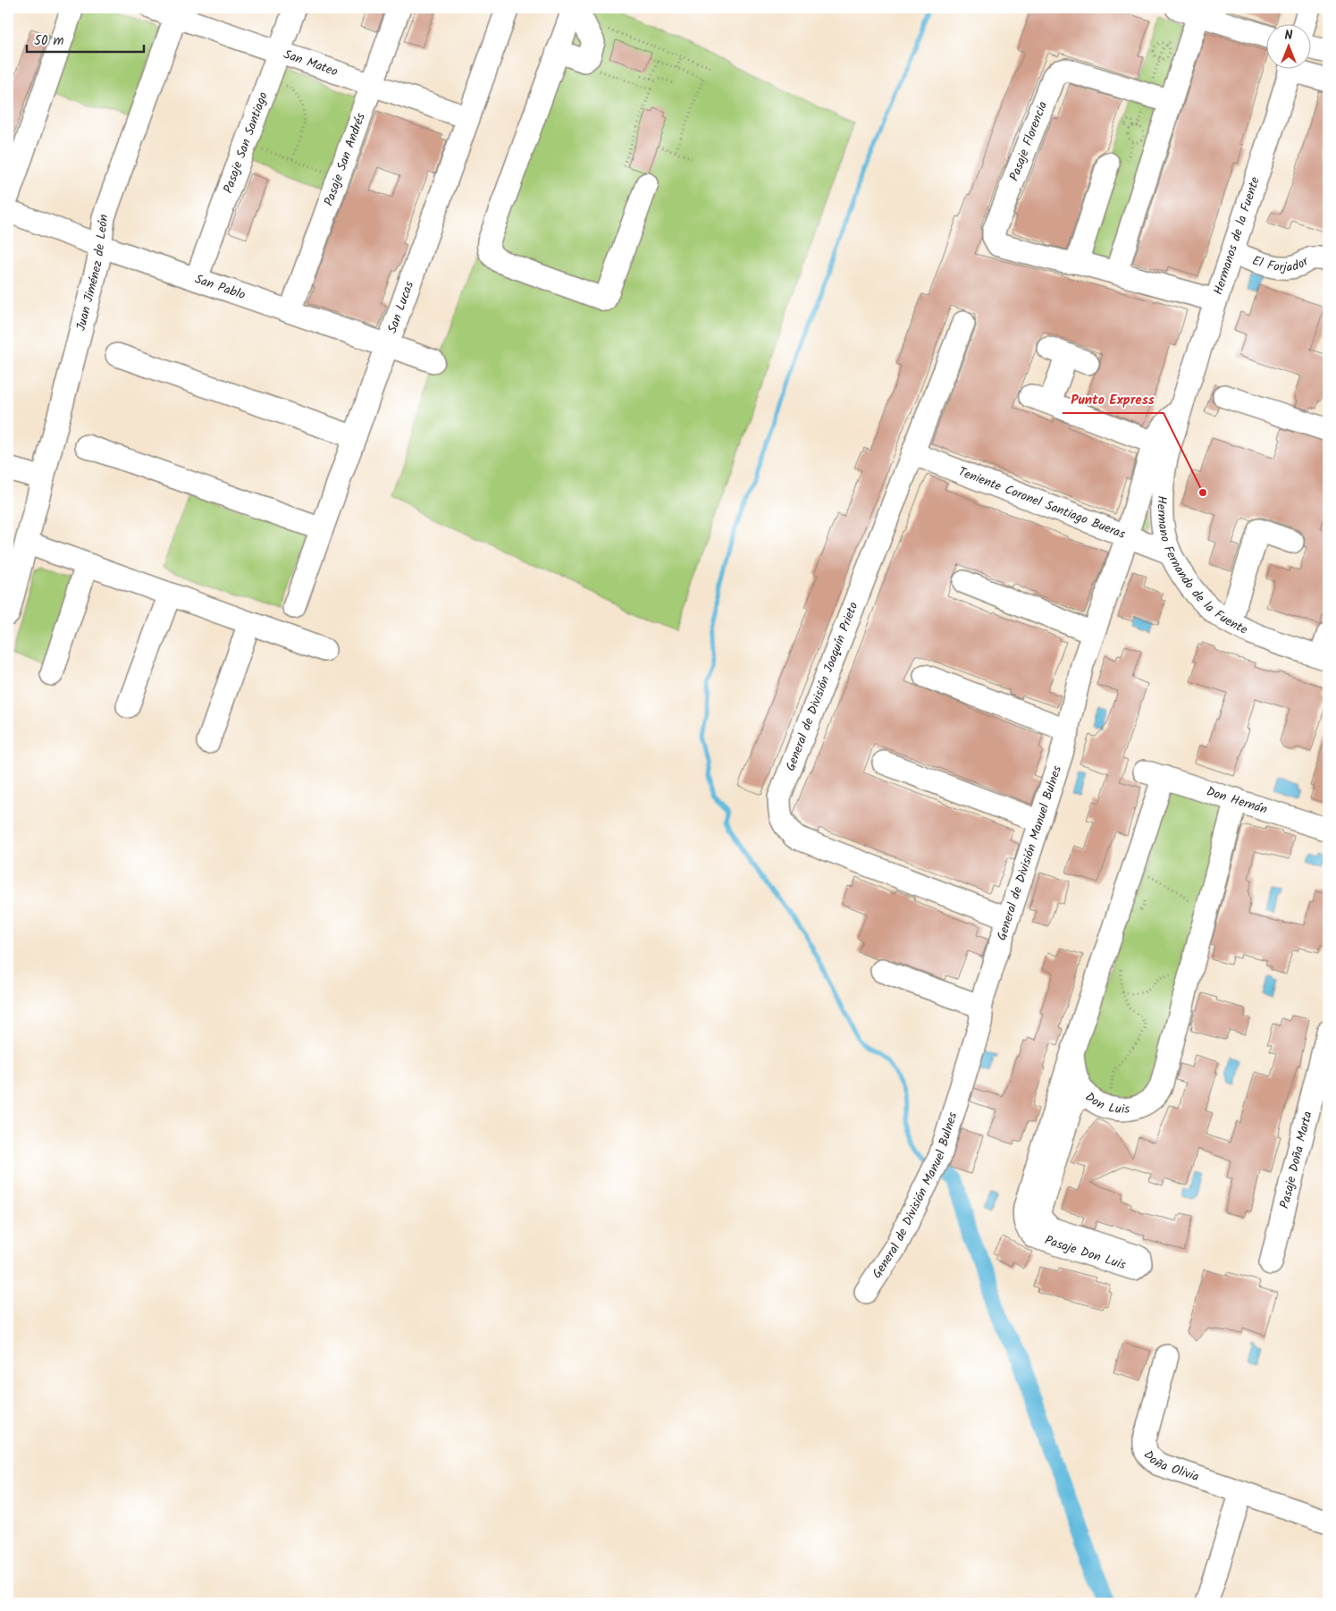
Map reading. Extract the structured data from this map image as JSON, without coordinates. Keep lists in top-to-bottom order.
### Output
{
  "streets": {
    "street": [
      "San Mateo",
      "Pasaje Florencia",
      "Pasaje San Santiago",
      "Pasaje San Andrés",
      "Hermanos de la Fuente",
      "El Forjador",
      "Juan Jiménez de León",
      "San Pablo",
      "San Lucas",
      "Teniente Coronel Santiago Bueras",
      "Hermano Fernando de la Fuente",
      "General de División Joaquín Prieto",
      "Don Hernán",
      "General de División Manuel Bulnes",
      "Don Luis",
      "Pasaje Doña Marta",
      "Pasaje Don Luis",
      "Doña Olivia"
    ]
  },
  "crossings": [
    ["San Mateo", "Pasaje San Santiago"],
    ["San Mateo", "Pasaje San Andrés"],
    ["San Mateo", "Juan Jiménez de León"],
    ["San Mateo", "San Lucas"],
    ["Pasaje Florencia", "Hermanos de la Fuente"],
    ["Pasaje San Santiago", "San Pablo"],
    ["Pasaje San Andrés", "San Pablo"],
    ["Hermanos de la Fuente", "El Forjador"],
    ["Hermanos de la Fuente", "Hermano Fernando de la Fuente"],
    ["Hermanos de la Fuente", "General de División Manuel Bulnes"],
    ["Juan Jiménez de León", "San Pablo"],
    ["San Pablo", "San Lucas"],
    ["Teniente Coronel Santiago Bueras", "Hermano Fernando de la Fuente"],
    ["Teniente Coronel Santiago Bueras", "General de División Joaquín Prieto"],
    ["Teniente Coronel Santiago Bueras", "General de División Manuel Bulnes"],
    ["Hermano Fernando de la Fuente", "General de División Manuel Bulnes"],
    ["General de División Joaquín Prieto", "General de División Manuel Bulnes"],
    ["Don Hernán", "Don Luis"],
    ["Don Luis", "Pasaje Don Luis"]
  ],
  "places": ["Punto Express"],
  "scale_bar": "50 m",
  "north": "top"
}
